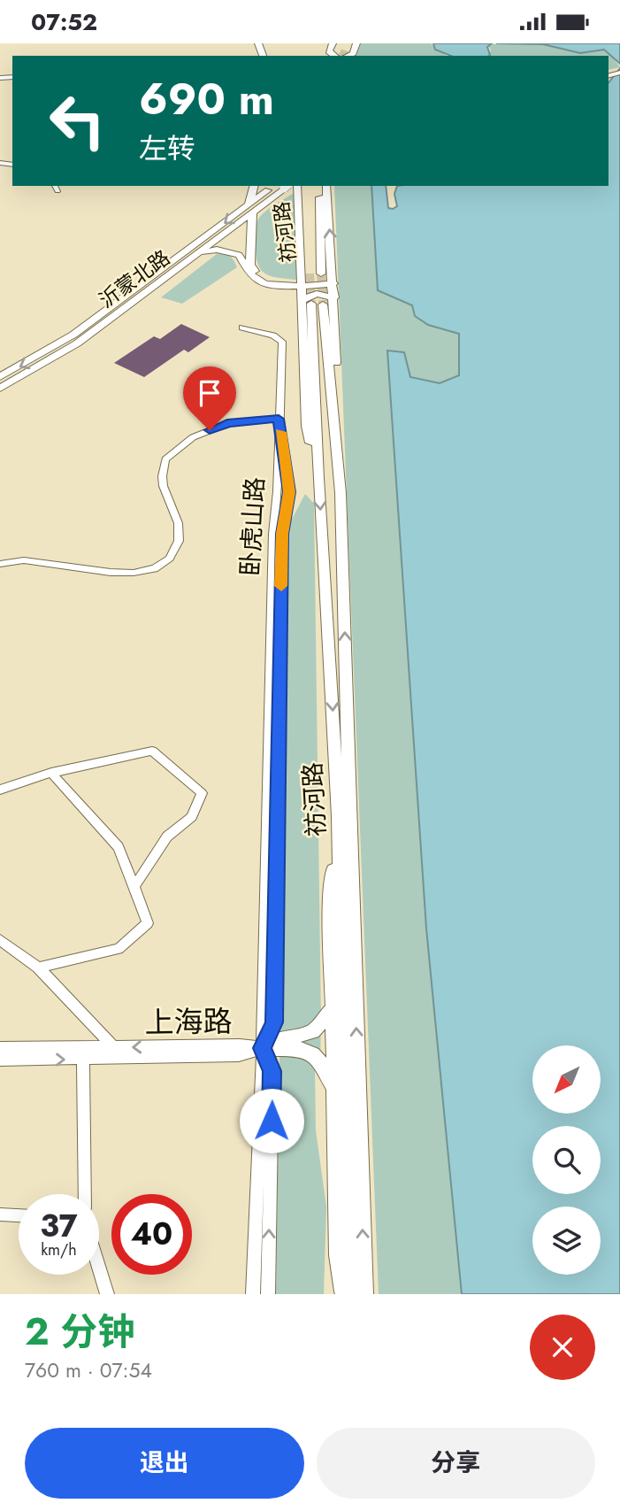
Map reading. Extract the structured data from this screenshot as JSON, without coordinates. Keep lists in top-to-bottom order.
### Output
{
  "streets": {
    "main road": ["祊河路", "沂蒙北路"],
    "street": ["卧虎山路", "上海路"]
  },
  "crossings": [
    ["卧虎山路", "上海路"]
  ],
  "north": "bottom left",
  "page": {
    "status": "07:52",
    "turn": ["690 m", "左转"],
    "speed": "37 km/h",
    "limit": "40",
    "heading": ["2 分钟", "760 m · 07:54"],
    "buttons": ["退出", "分享"]
  }
}
